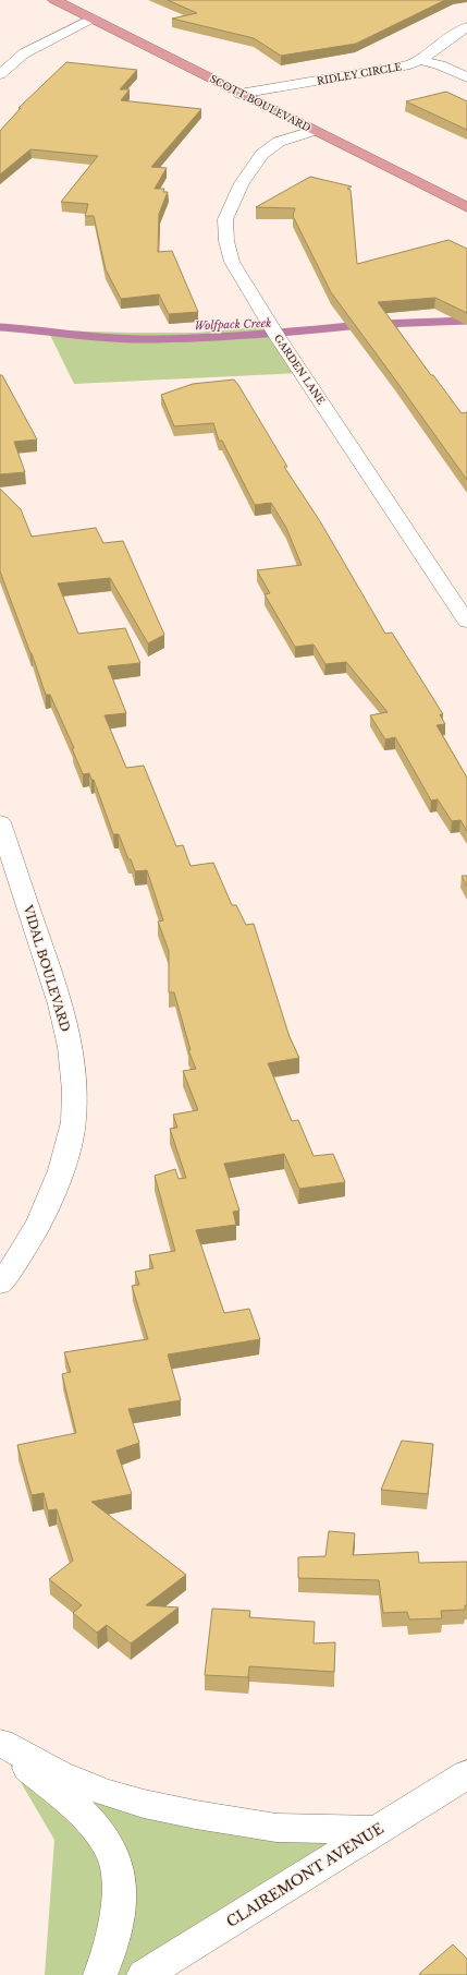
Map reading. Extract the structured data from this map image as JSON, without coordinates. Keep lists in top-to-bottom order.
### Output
{
  "streets": {
    "highway": ["SCOTT BOULEVARD"],
    "street": [
      "RIDLEY CIRCLE",
      "GARDEN LANE",
      "VIDAL BOULEVARD",
      "CLAIREMONT AVENUE"
    ]
  },
  "crossings": [
    ["RIDLEY CIRCLE", "SCOTT BOULEVARD"],
    ["SCOTT BOULEVARD", "GARDEN LANE"]
  ],
  "water": ["Wolfpack Creek"]
}
